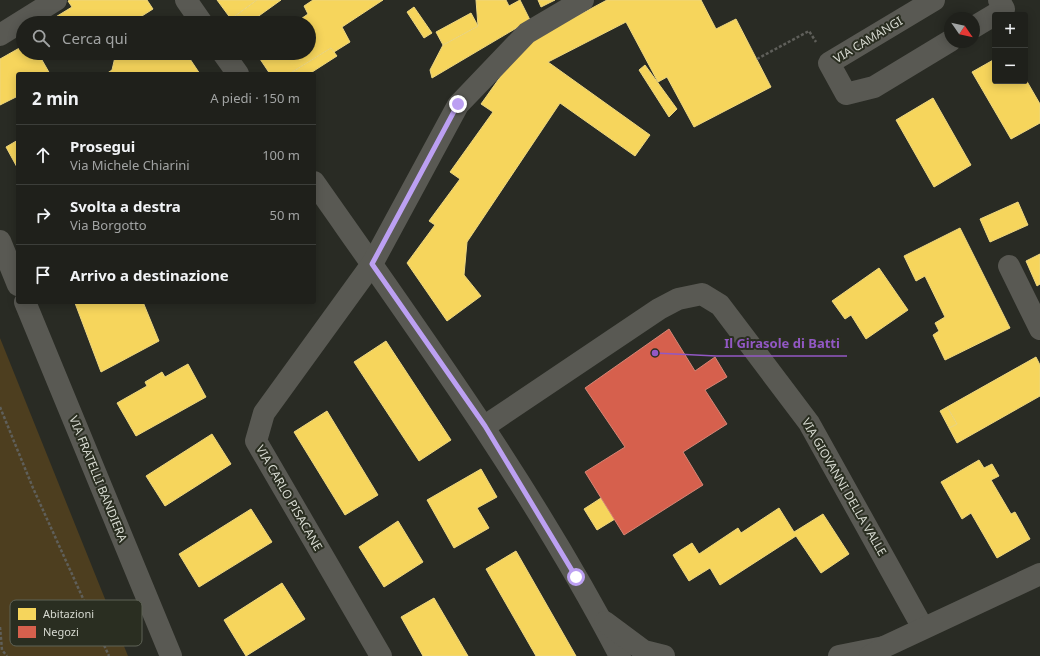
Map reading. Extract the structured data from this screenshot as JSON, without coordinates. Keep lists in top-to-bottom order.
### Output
{
  "streets": {
    "street": [
      "VIA CAMANGI",
      "VIA FRATELLI BANDIERA",
      "VIA GIOVANNI DELLA VALLE",
      "VIA CARLO PISACANE"
    ]
  },
  "places": ["Il Girasole di Batti"],
  "legend": ["Abitazioni", "Negozi"],
  "north": "bottom right",
  "page": {
    "map_buttons": ["+", "−"],
    "search": "Cerca qui",
    "heading": ["2 min", "A piedi · 150 m"],
    "list": [
      ["Prosegui", "Via Michele Chiarini", "100 m"],
      ["Svolta a destra", "Via Borgotto", "50 m"],
      "Arrivo a destinazione"
    ]
  }
}
